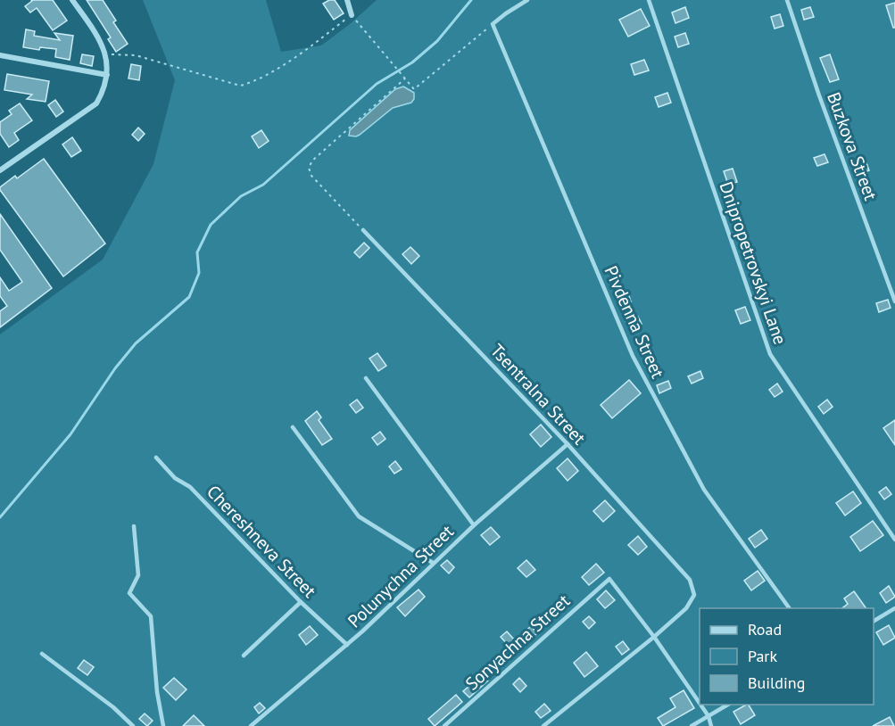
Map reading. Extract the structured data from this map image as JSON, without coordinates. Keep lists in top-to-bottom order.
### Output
{
  "streets": {
    "lane": [
      "Buzkova Street",
      "Dnipropetrovskyi Lane",
      "Pivdenna Street",
      "Tsentralna Street",
      "Chereshneva Street",
      "Polunychna Street",
      "Sonyachna Street"
    ]
  },
  "crossings": [
    ["Tsentralna Street", "Polunychna Street"],
    ["Tsentralna Street", "Sonyachna Street"],
    ["Chereshneva Street", "Polunychna Street"]
  ],
  "legend": ["Road", "Park", "Building"]
}
